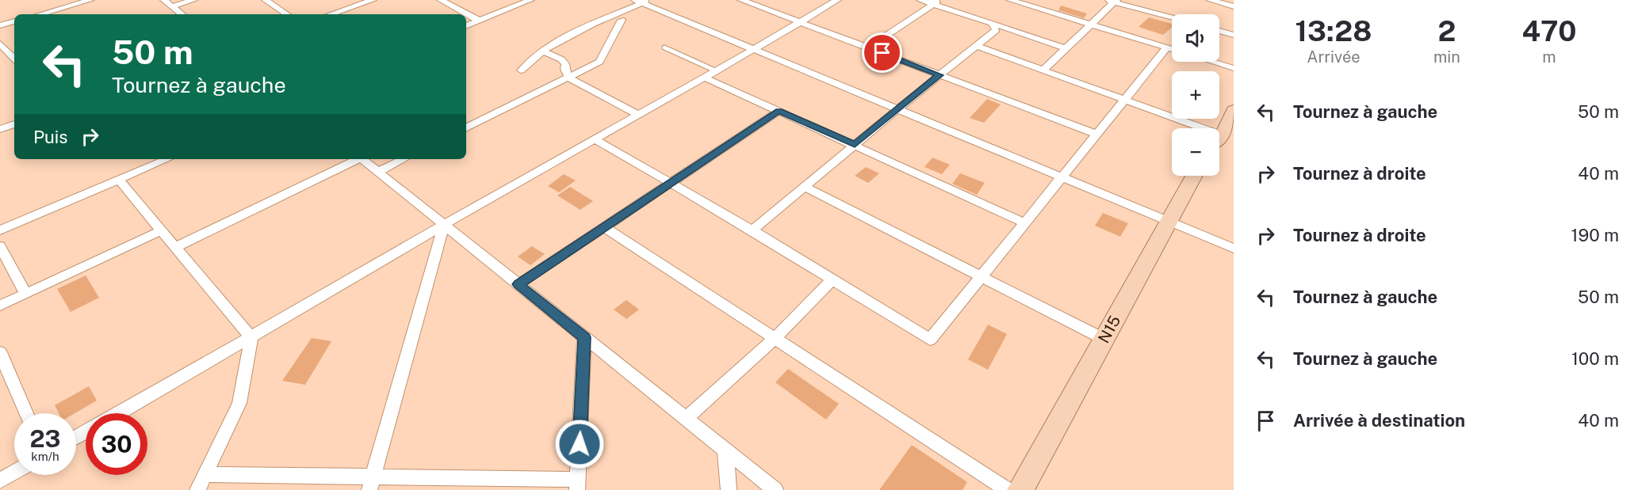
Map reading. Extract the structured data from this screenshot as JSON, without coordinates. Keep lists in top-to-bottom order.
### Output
{
  "streets": {
    "main road": ["N15"]
  },
  "page": {
    "eta": [
      "13:28",
      "Arrivée",
      "2",
      "min",
      "470",
      "m"
    ],
    "map_buttons": ["+", "−"],
    "turn": ["50 m", "Tournez à gauche"],
    "list": [
      {
        "name": "Tournez à gauche",
        "value": "50 m"
      },
      {
        "name": "Tournez à droite",
        "value": "40 m"
      },
      {
        "name": "Tournez à droite",
        "value": "190 m"
      },
      {
        "name": "Tournez à gauche",
        "value": "50 m"
      },
      {
        "name": "Tournez à gauche",
        "value": "100 m"
      },
      {
        "name": "Arrivée à destination",
        "value": "40 m"
      }
    ],
    "then": "Puis",
    "speed": "23 km/h",
    "limit": "30"
  }
}
